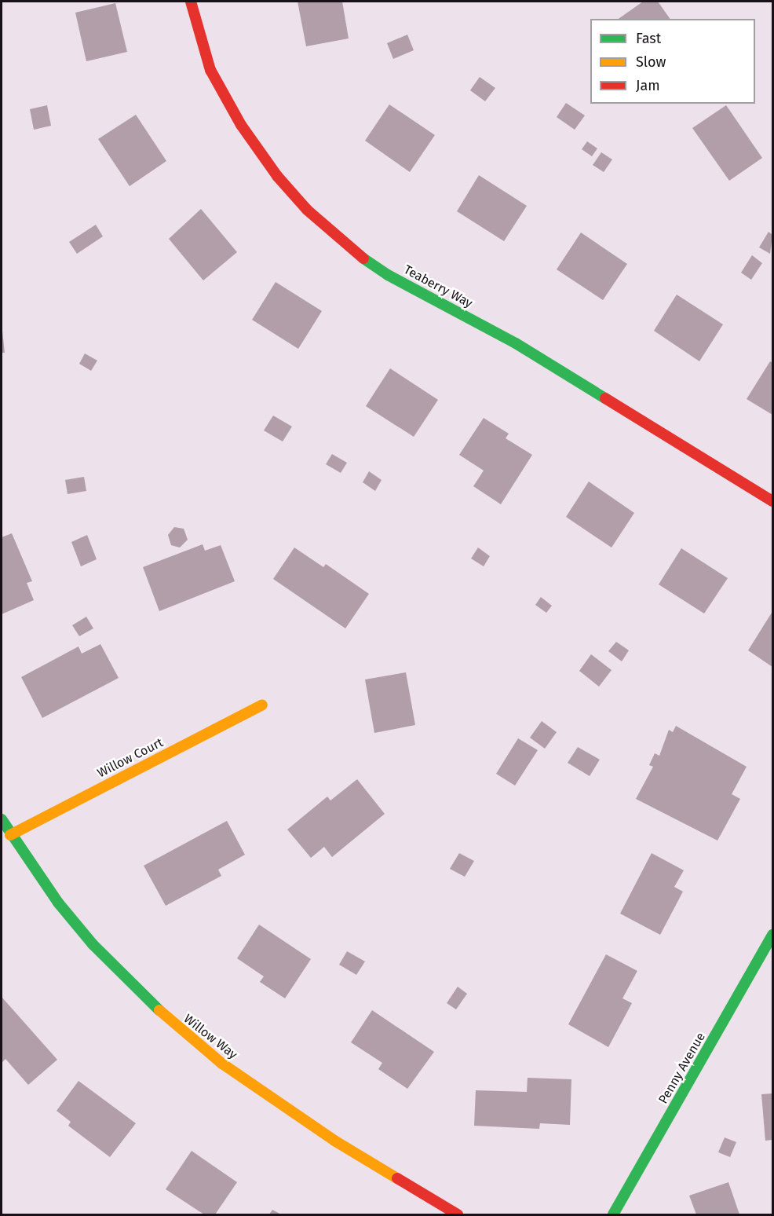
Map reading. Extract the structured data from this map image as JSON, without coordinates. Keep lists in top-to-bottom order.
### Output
{
  "streets": {
    "street": [
      "Teaberry Way",
      "Willow Court",
      "Willow Way",
      "Penny Avenue"
    ]
  },
  "crossings": [
    ["Willow Court", "Willow Way"]
  ],
  "legend": ["Fast", "Slow", "Jam"]
}
